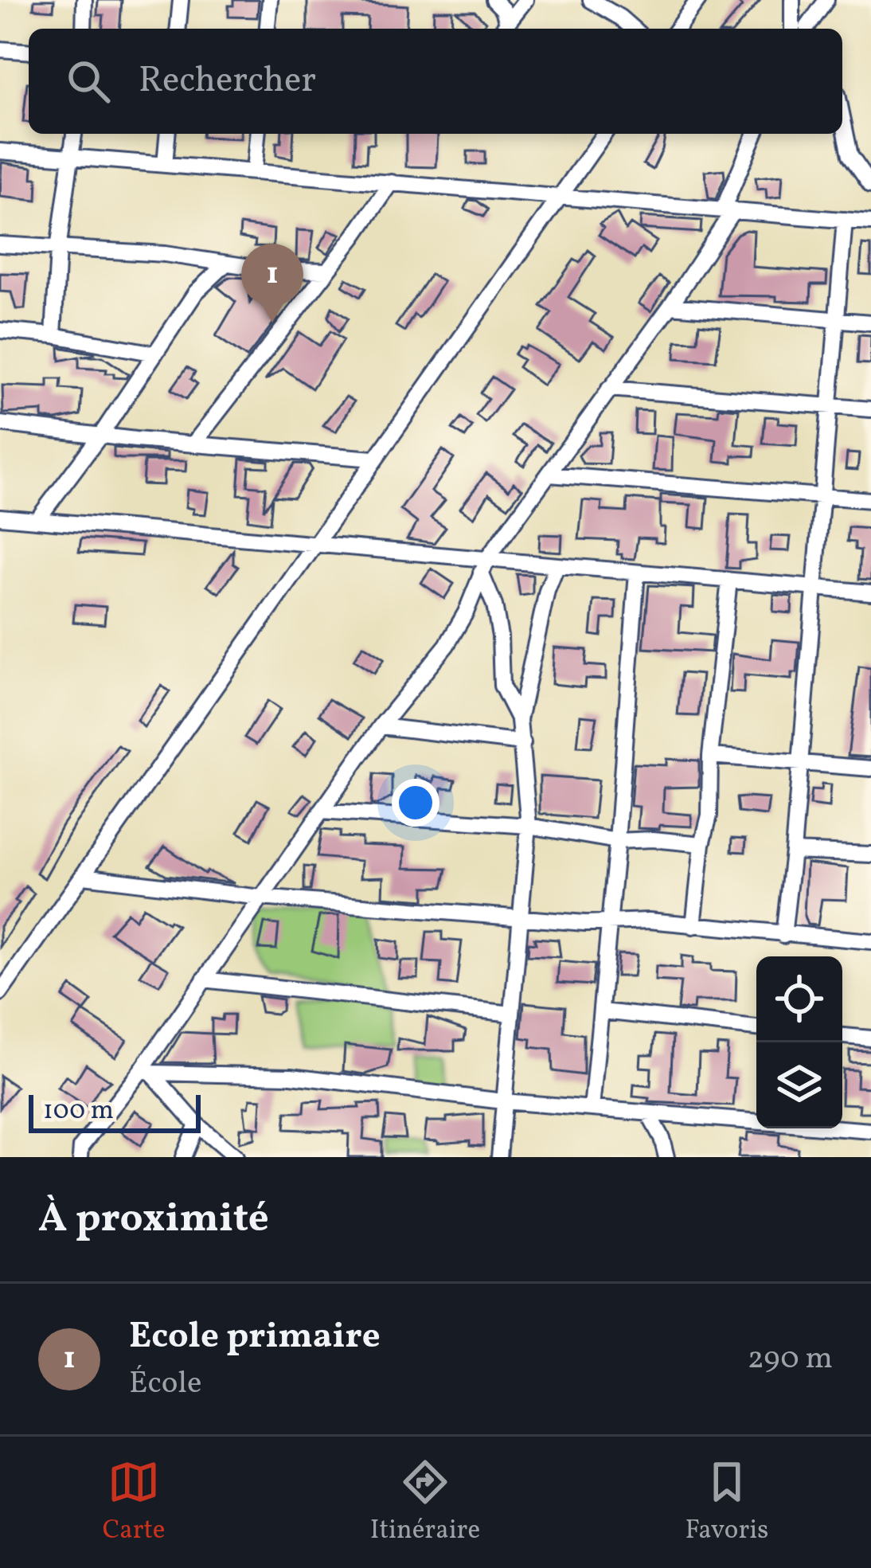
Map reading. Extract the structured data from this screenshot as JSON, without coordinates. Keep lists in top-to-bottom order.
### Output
{
  "scale_bar": "100 m",
  "page": {
    "search": "Rechercher",
    "pins": "1",
    "scale": "100 m",
    "heading": "À proximité",
    "list": [
      {
        "mark": "1",
        "name": "Ecole primaire",
        "note": "École",
        "value": "290 m"
      }
    ],
    "nav": ["Carte", "Itinéraire", "Favoris"]
  }
}
